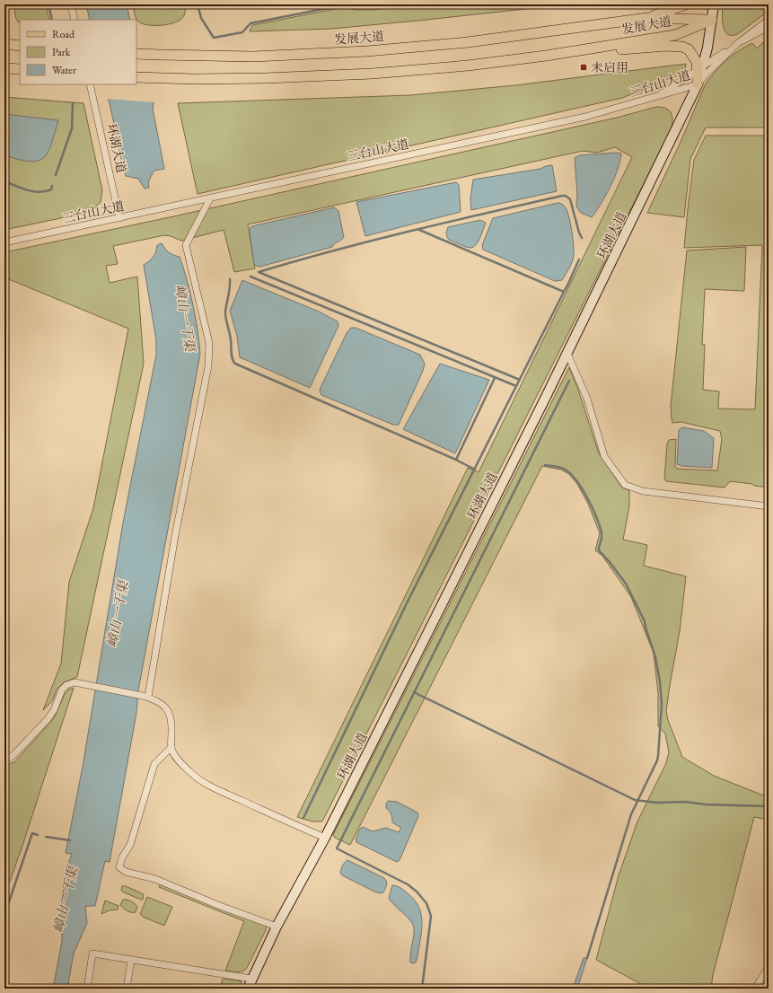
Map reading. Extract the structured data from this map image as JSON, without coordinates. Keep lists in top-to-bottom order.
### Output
{
  "streets": {
    "main road": ["发展大道", "环湖大道"],
    "street": ["三台山大道"]
  },
  "crossings": [
    ["三台山大道", "环湖大道"]
  ],
  "water": ["嶂山一干渠"],
  "places": {
    "transit": ["未启用"]
  },
  "legend": ["Road", "Park", "Water"]
}
